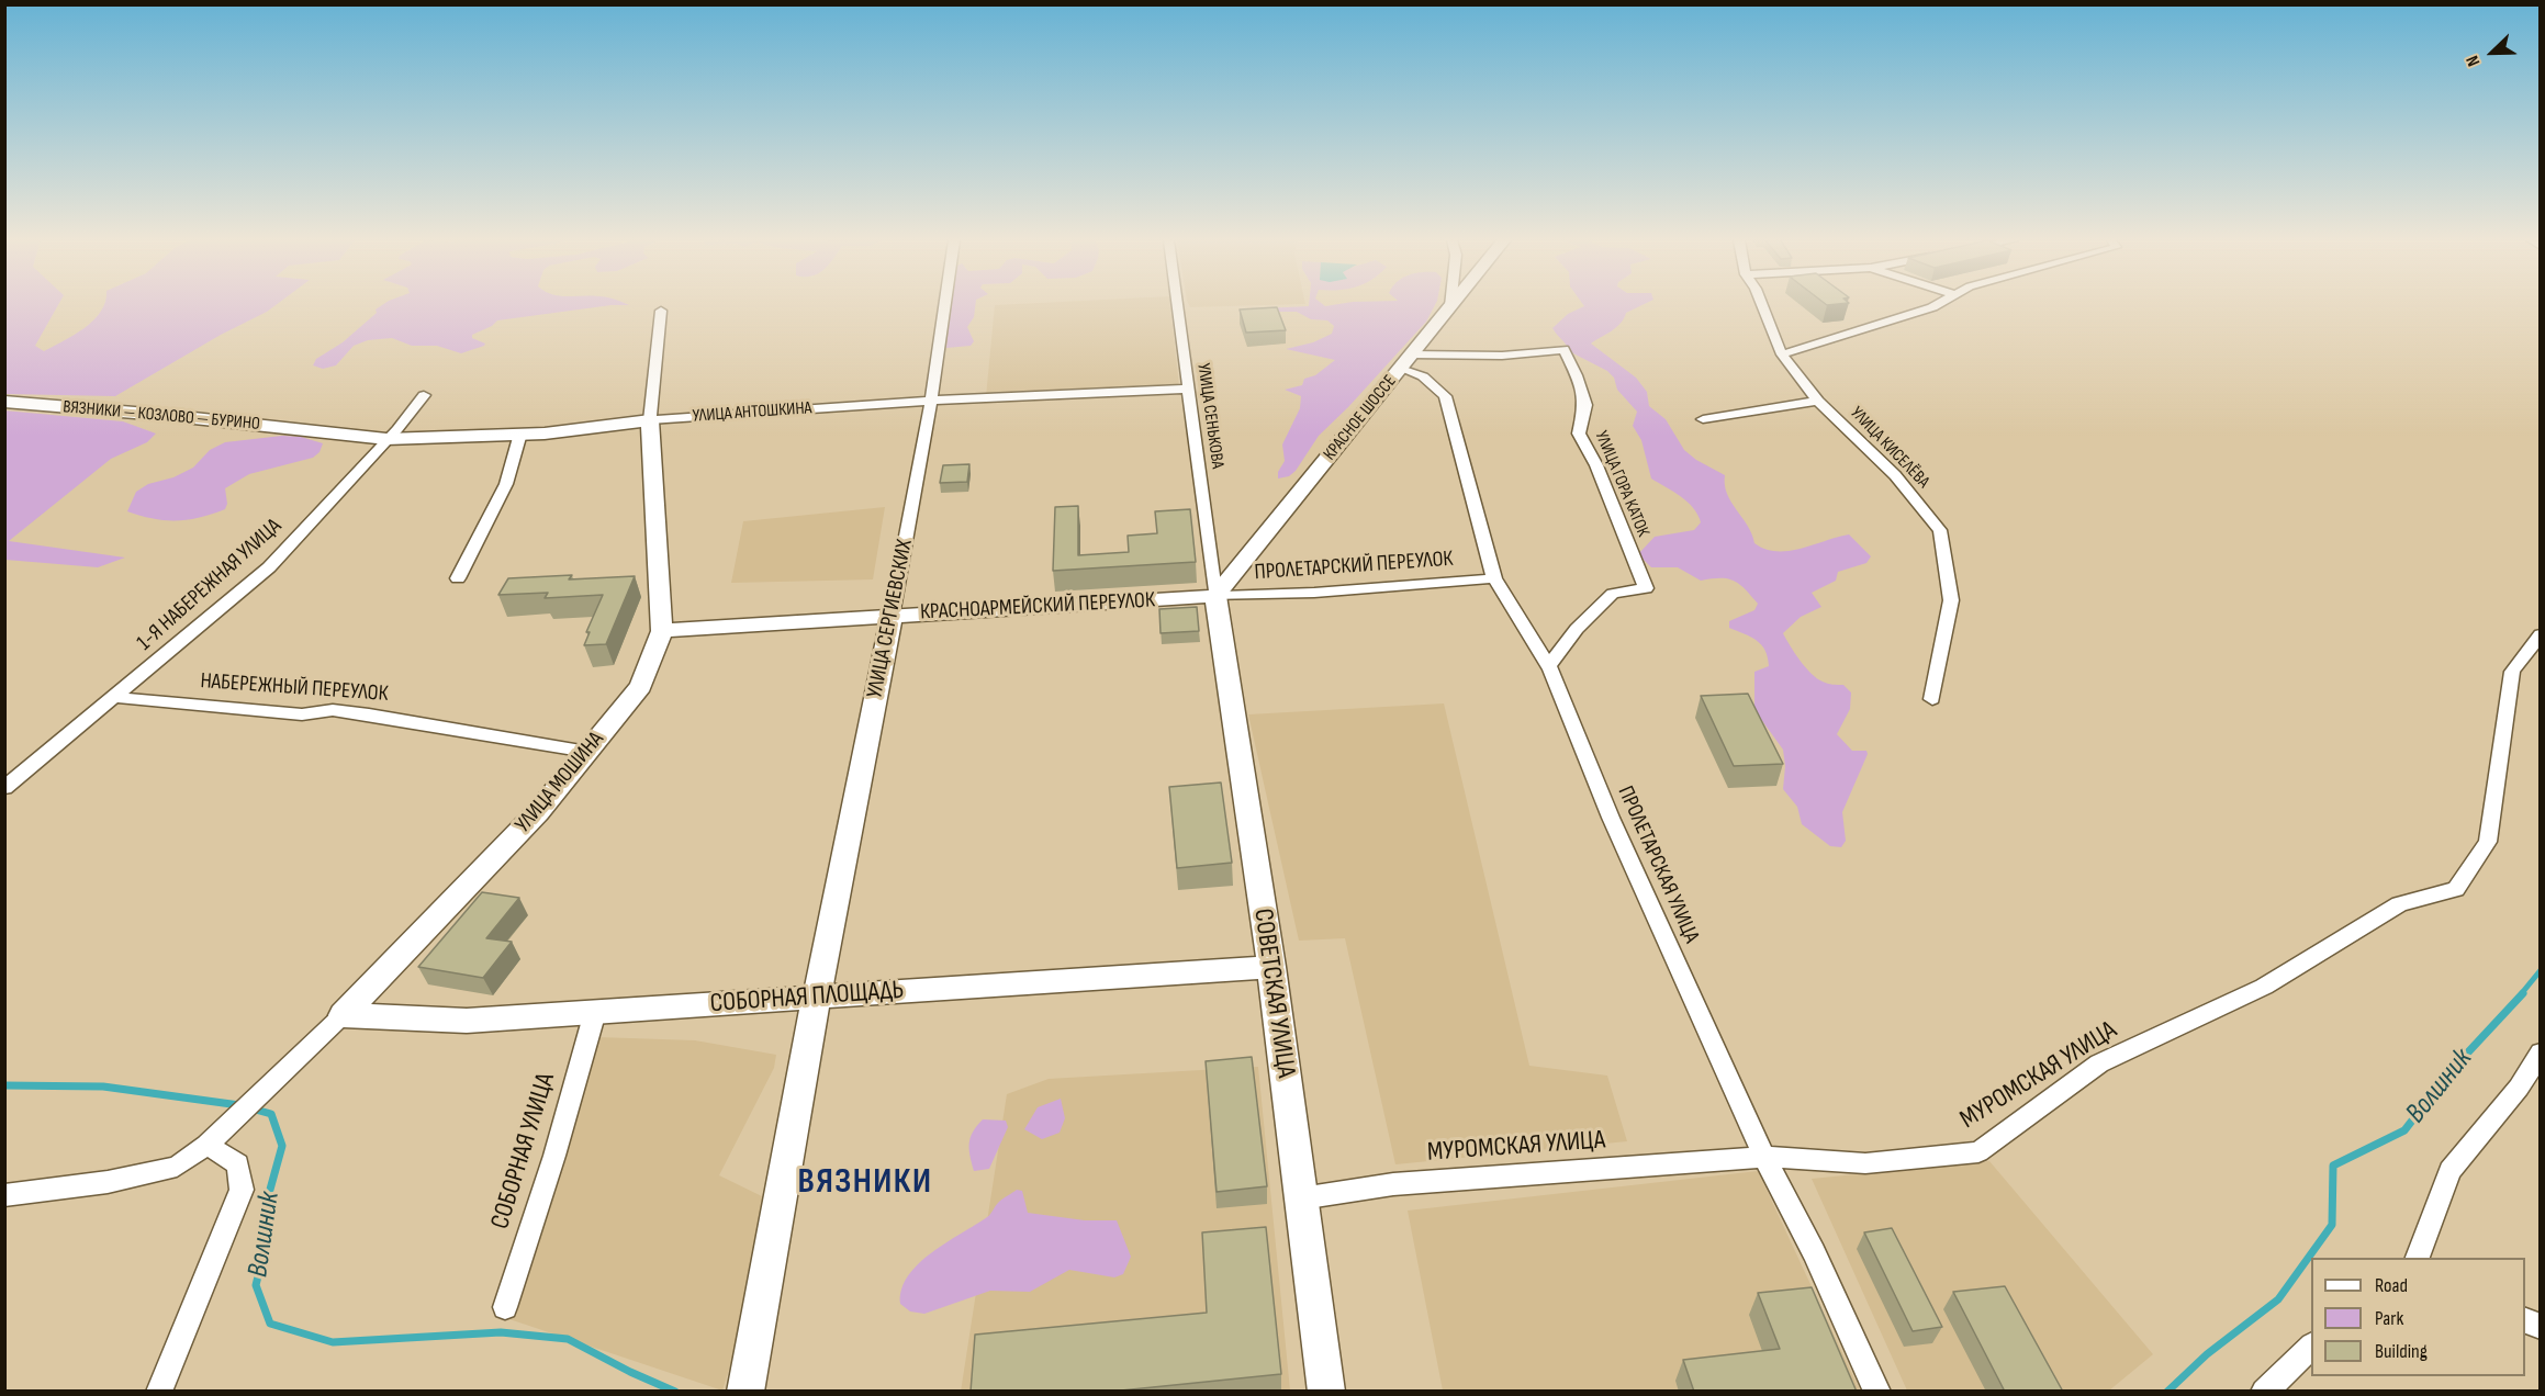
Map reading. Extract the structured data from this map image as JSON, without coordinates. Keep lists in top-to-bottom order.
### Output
{
  "streets": {
    "street": [
      "УЛИЦА АНТОШКИНА",
      "ВЯЗНИКИ — КОЗЛОВО — БУРИНО",
      "УЛИЦА СЕНЬКОВА",
      "КРАСНОЕ ШОССЕ",
      "УЛИЦА КИСЕЛЁВА",
      "УЛИЦА ГОРА КАТОК",
      "ПРОЛЕТАРСКИЙ ПЕРЕУЛОК",
      "1-Я НАБЕРЕЖНАЯ УЛИЦА",
      "КРАСНОАРМЕЙСКИЙ ПЕРЕУЛОК",
      "УЛИЦА СЕРГИЕВСКИХ",
      "НАБЕРЕЖНЫЙ ПЕРЕУЛОК",
      "УЛИЦА МОШИНА",
      "ПРОЛЕТАРСКАЯ УЛИЦА",
      "СОВЕТСКАЯ УЛИЦА",
      "СОБОРНАЯ ПЛОЩАДЬ",
      "МУРОМСКАЯ УЛИЦА",
      "СОБОРНАЯ УЛИЦА"
    ]
  },
  "crossings": [
    ["УЛИЦА АНТОШКИНА", "ВЯЗНИКИ — КОЗЛОВО — БУРИНО"],
    ["УЛИЦА АНТОШКИНА", "УЛИЦА СЕНЬКОВА"],
    ["УЛИЦА АНТОШКИНА", "1-Я НАБЕРЕЖНАЯ УЛИЦА"],
    ["УЛИЦА АНТОШКИНА", "УЛИЦА СЕРГИЕВСКИХ"],
    ["УЛИЦА АНТОШКИНА", "УЛИЦА МОШИНА"],
    ["УЛИЦА СЕНЬКОВА", "КРАСНОЕ ШОССЕ"],
    ["УЛИЦА СЕНЬКОВА", "ПРОЛЕТАРСКИЙ ПЕРЕУЛОК"],
    ["УЛИЦА СЕНЬКОВА", "КРАСНОАРМЕЙСКИЙ ПЕРЕУЛОК"],
    ["УЛИЦА СЕНЬКОВА", "СОВЕТСКАЯ УЛИЦА"],
    ["КРАСНОЕ ШОССЕ", "УЛИЦА ГОРА КАТОК"],
    ["КРАСНОЕ ШОССЕ", "ПРОЛЕТАРСКИЙ ПЕРЕУЛОК"],
    ["КРАСНОЕ ШОССЕ", "КРАСНОАРМЕЙСКИЙ ПЕРЕУЛОК"],
    ["КРАСНОЕ ШОССЕ", "ПРОЛЕТАРСКАЯ УЛИЦА"],
    ["КРАСНОЕ ШОССЕ", "СОВЕТСКАЯ УЛИЦА"],
    ["УЛИЦА ГОРА КАТОК", "ПРОЛЕТАРСКАЯ УЛИЦА"],
    ["ПРОЛЕТАРСКИЙ ПЕРЕУЛОК", "КРАСНОАРМЕЙСКИЙ ПЕРЕУЛОК"],
    ["ПРОЛЕТАРСКИЙ ПЕРЕУЛОК", "ПРОЛЕТАРСКАЯ УЛИЦА"],
    ["ПРОЛЕТАРСКИЙ ПЕРЕУЛОК", "СОВЕТСКАЯ УЛИЦА"],
    ["1-Я НАБЕРЕЖНАЯ УЛИЦА", "НАБЕРЕЖНЫЙ ПЕРЕУЛОК"],
    ["КРАСНОАРМЕЙСКИЙ ПЕРЕУЛОК", "УЛИЦА СЕРГИЕВСКИХ"],
    ["КРАСНОАРМЕЙСКИЙ ПЕРЕУЛОК", "УЛИЦА МОШИНА"],
    ["КРАСНОАРМЕЙСКИЙ ПЕРЕУЛОК", "СОВЕТСКАЯ УЛИЦА"],
    ["УЛИЦА СЕРГИЕВСКИХ", "СОБОРНАЯ ПЛОЩАДЬ"],
    ["НАБЕРЕЖНЫЙ ПЕРЕУЛОК", "УЛИЦА МОШИНА"],
    ["УЛИЦА МОШИНА", "СОБОРНАЯ ПЛОЩАДЬ"],
    ["ПРОЛЕТАРСКАЯ УЛИЦА", "МУРОМСКАЯ УЛИЦА"],
    ["СОВЕТСКАЯ УЛИЦА", "СОБОРНАЯ ПЛОЩАДЬ"],
    ["СОВЕТСКАЯ УЛИЦА", "МУРОМСКАЯ УЛИЦА"],
    ["СОБОРНАЯ ПЛОЩАДЬ", "СОБОРНАЯ УЛИЦА"]
  ],
  "districts": ["ВЯЗНИКИ"],
  "water": ["Волшник"],
  "legend": ["Road", "Park", "Building"],
  "north": "bottom left"
}
